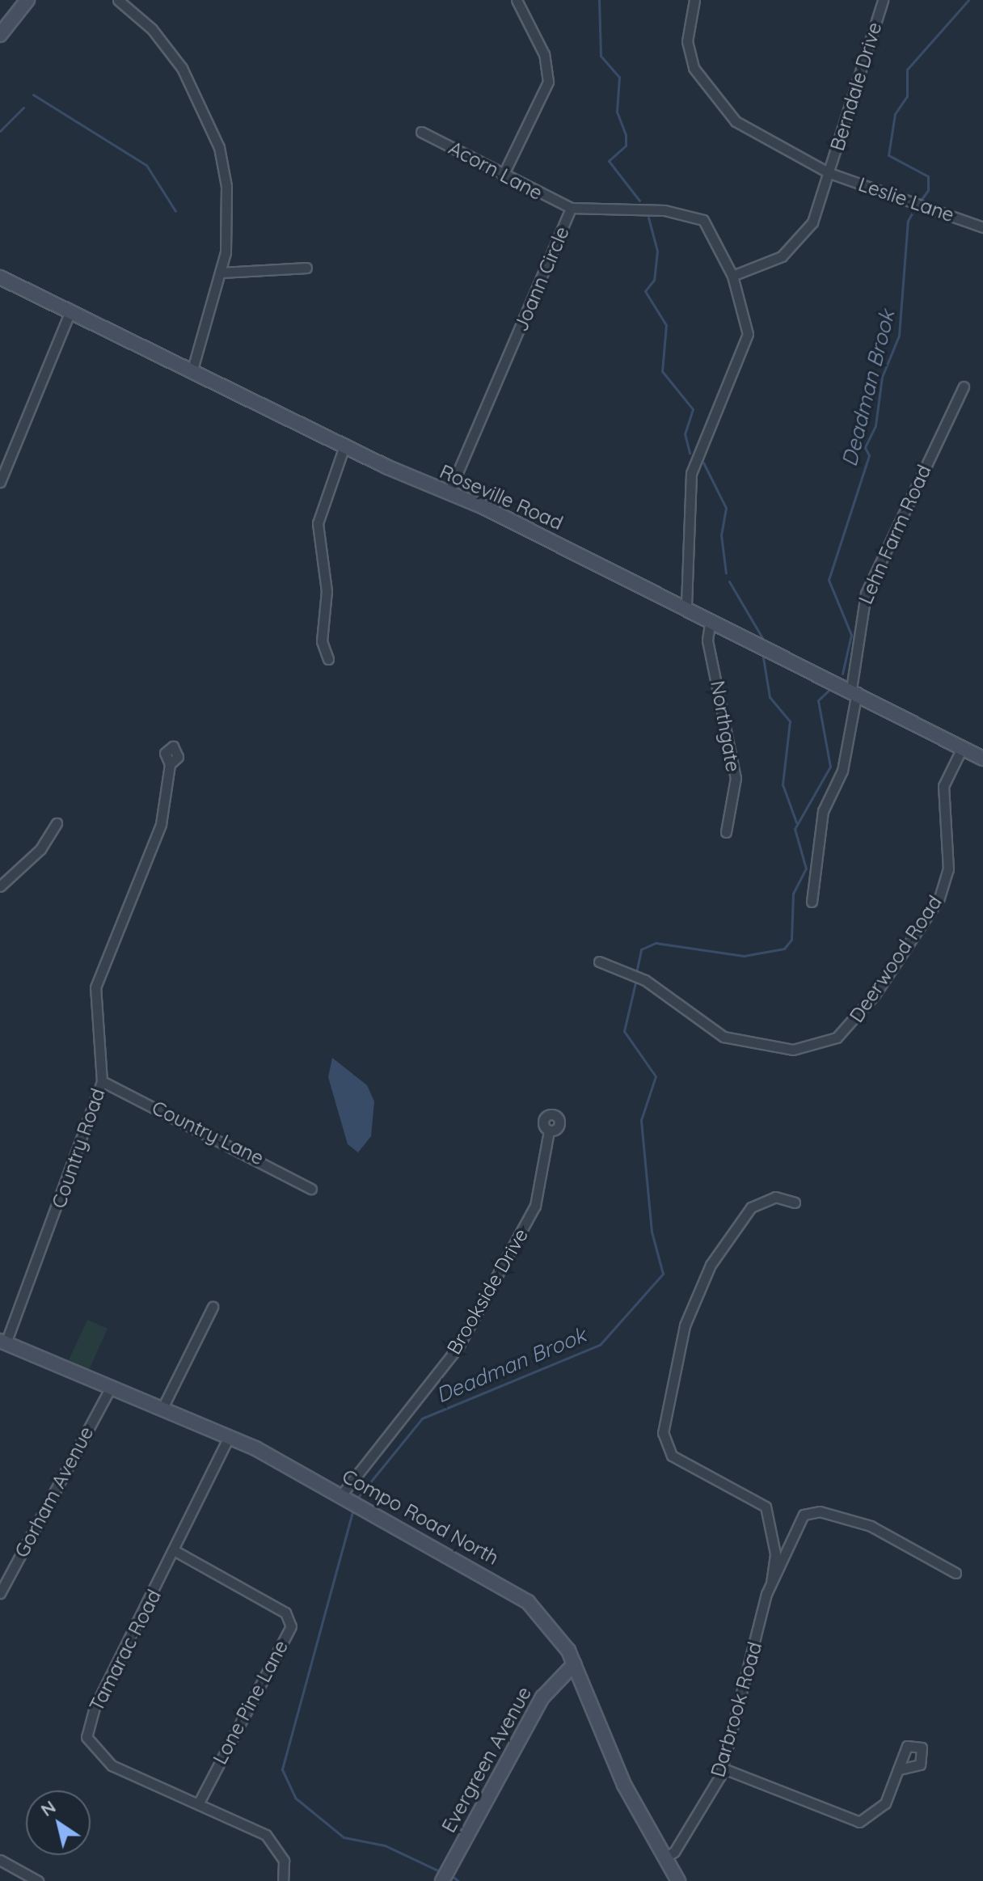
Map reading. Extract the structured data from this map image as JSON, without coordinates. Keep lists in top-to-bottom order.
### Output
{
  "streets": {
    "main road": ["Roseville Road", "Compo Road North", "Evergreen Avenue"],
    "street": [
      "Berndale Drive",
      "Acorn Lane",
      "Leslie Lane",
      "Joann Circle",
      "Lehn Farm Road",
      "Northgate",
      "Deerwood Road",
      "Country Lane",
      "Country Road",
      "Brookside Drive",
      "Gorham Avenue",
      "Tamarac Road",
      "Lone Pine Lane",
      "Darbrook Road"
    ]
  },
  "crossings": [
    ["Berndale Drive", "Leslie Lane"],
    ["Berndale Drive", "Joann Circle"],
    ["Acorn Lane", "Joann Circle"],
    ["Joann Circle", "Roseville Road"],
    ["Roseville Road", "Lehn Farm Road"],
    ["Roseville Road", "Northgate"],
    ["Roseville Road", "Deerwood Road"],
    ["Country Lane", "Country Road"],
    ["Country Road", "Compo Road North"],
    ["Brookside Drive", "Compo Road North"],
    ["Gorham Avenue", "Compo Road North"],
    ["Compo Road North", "Tamarac Road"],
    ["Compo Road North", "Darbrook Road"],
    ["Compo Road North", "Evergreen Avenue"],
    ["Tamarac Road", "Lone Pine Lane"]
  ],
  "water": ["Deadman Brook"],
  "north": "top left"
}
